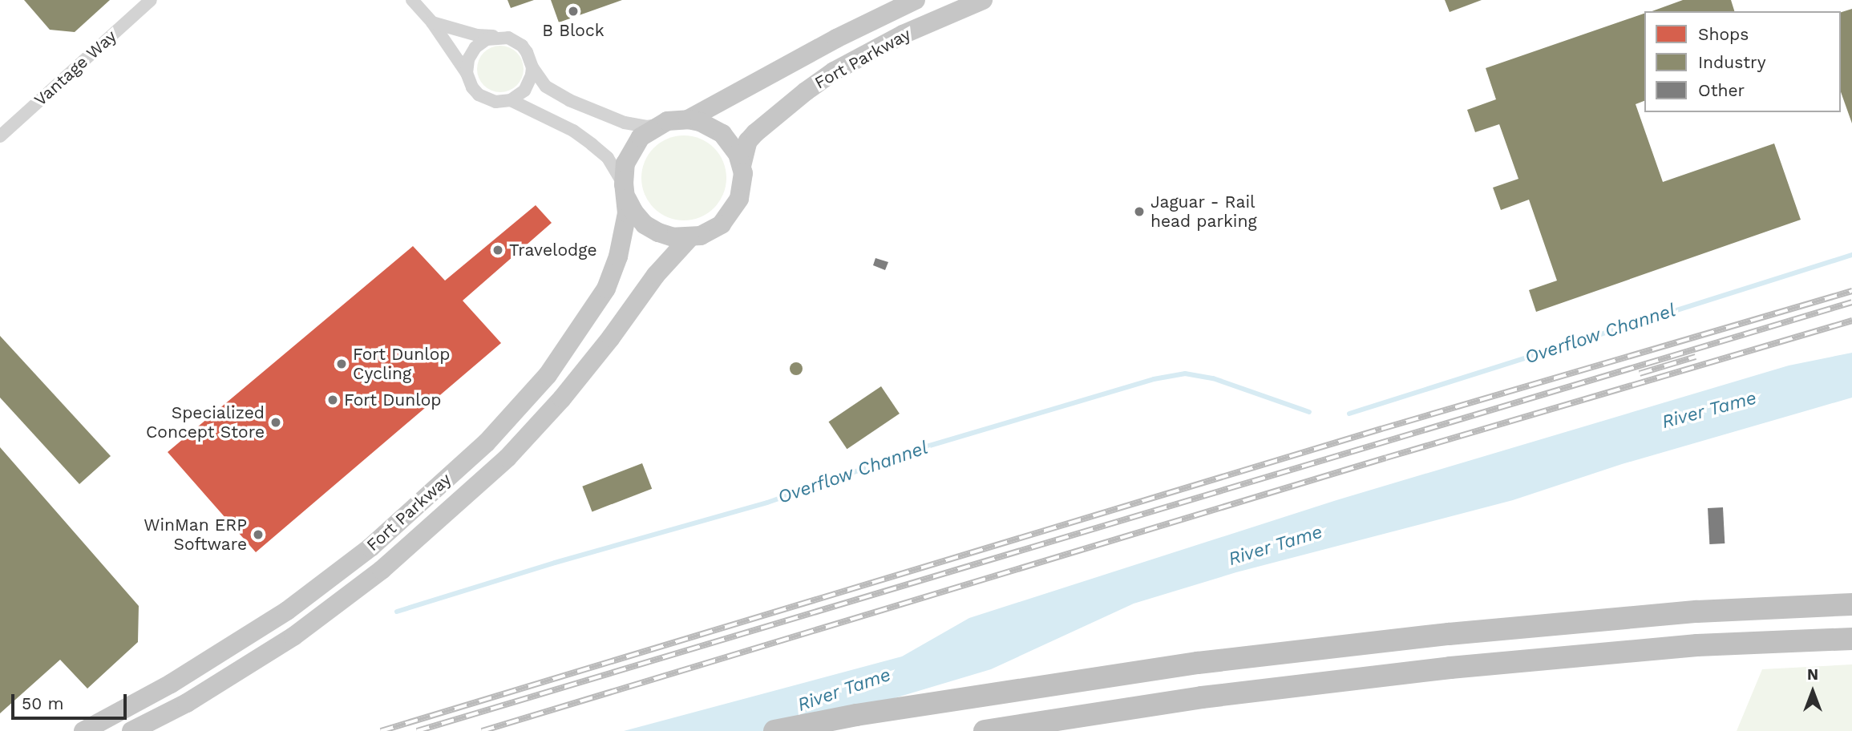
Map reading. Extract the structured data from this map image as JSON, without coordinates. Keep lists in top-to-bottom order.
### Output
{
  "streets": {
    "main road": ["Fort Parkway"],
    "street": ["Vantage Way"]
  },
  "water": ["Overflow Channel", "River Tame"],
  "places": [
    "B Block",
    "Jaguar - Rail head parking",
    "Travelodge",
    "Fort Dunlop Cycling",
    "Fort Dunlop",
    "Specialized Concept Store",
    "WinMan ERP Software"
  ],
  "legend": ["Shops", "Industry", "Other"],
  "scale_bar": "50 m",
  "north": "top"
}
